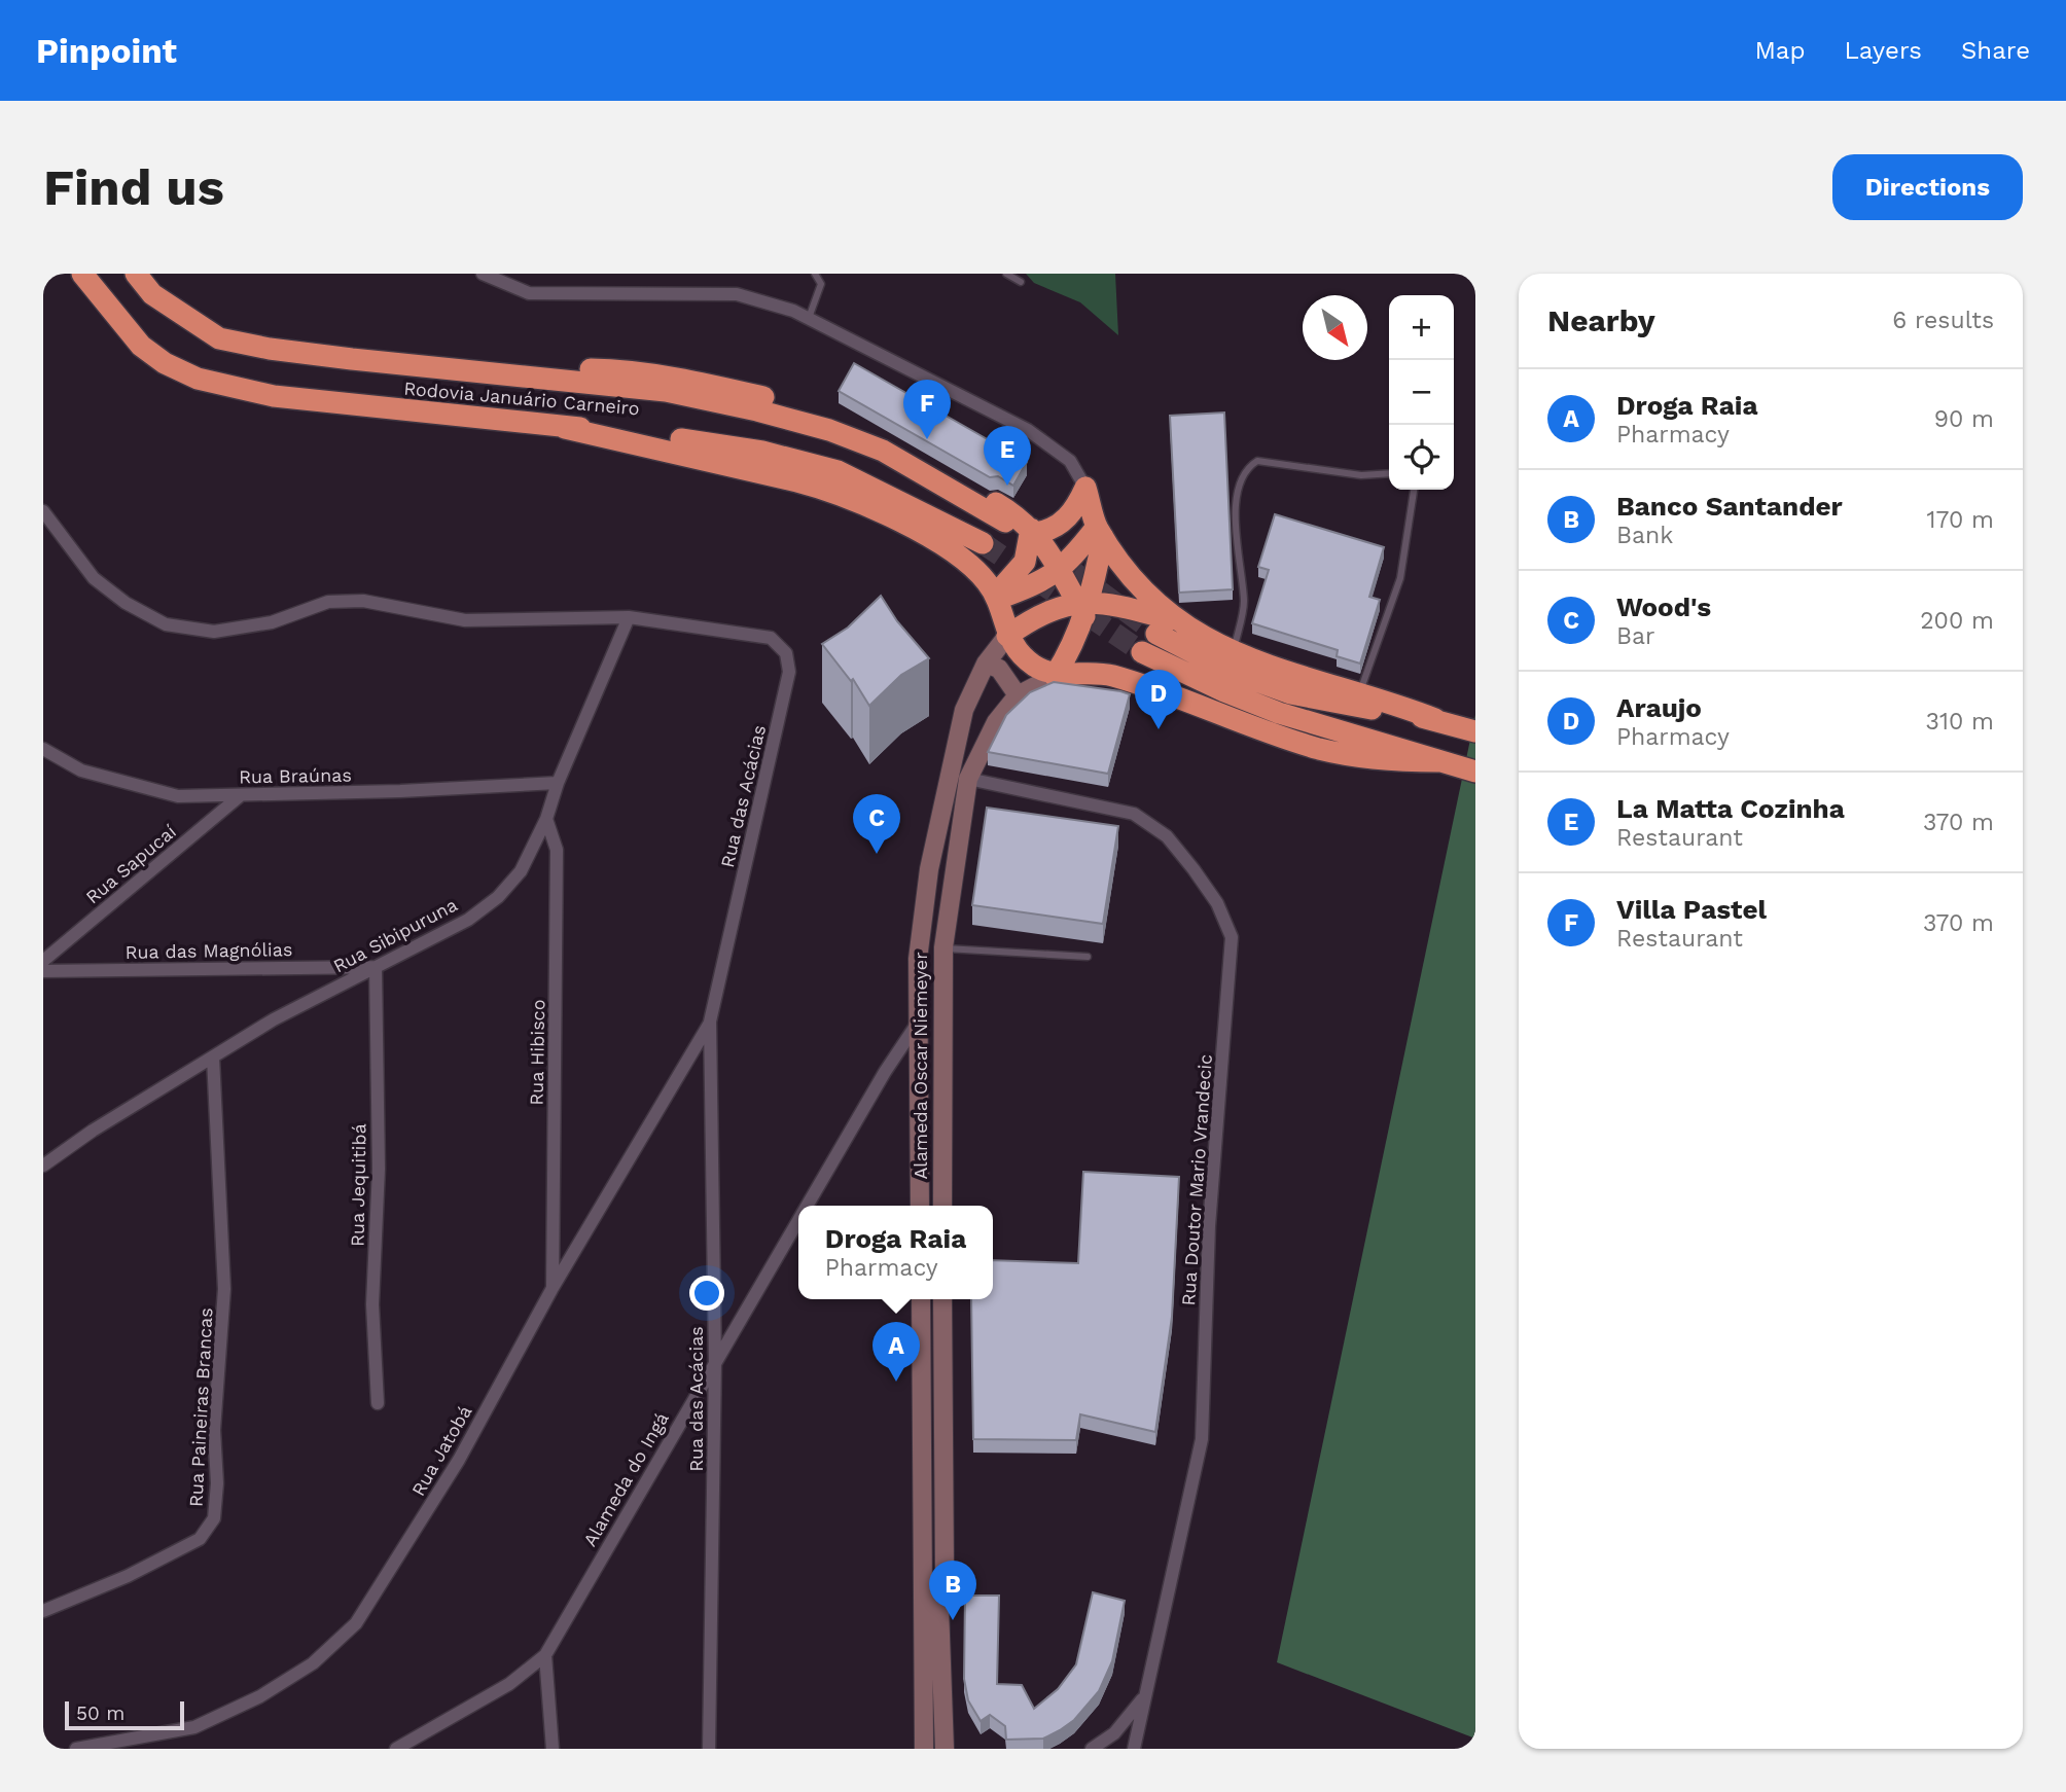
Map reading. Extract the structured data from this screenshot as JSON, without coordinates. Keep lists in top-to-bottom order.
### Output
{
  "streets": {
    "highway": ["Rodovia Januário Carneiro"],
    "street": [
      "Rua Braúnas",
      "Rua das Acácias",
      "Rua Sapucaí",
      "Rua Sibipuruna",
      "Rua das Magnólias",
      "Rua Hibisco",
      "Alameda Oscar Niemeyer",
      "Rua Doutor Mario Vrandecic",
      "Rua Jequitibá",
      "Rua Paineiras Brancas",
      "Rua Jatobá",
      "Alameda do Ingá"
    ]
  },
  "crossings": [
    ["Rua Braúnas", "Rua Sapucaí"],
    ["Rua Braúnas", "Rua Sibipuruna"],
    ["Rua das Acácias", "Rua Sibipuruna"],
    ["Rua das Acácias", "Rua Jatobá"],
    ["Rua das Acácias", "Alameda do Ingá"],
    ["Rua Sibipuruna", "Rua das Magnólias"],
    ["Rua Sibipuruna", "Rua Hibisco"],
    ["Rua Sibipuruna", "Rua Jequitibá"],
    ["Rua Sibipuruna", "Rua Paineiras Brancas"],
    ["Rua das Magnólias", "Rua Jequitibá"],
    ["Rua Hibisco", "Rua Jatobá"],
    ["Alameda Oscar Niemeyer", "Rua Doutor Mario Vrandecic"],
    ["Alameda Oscar Niemeyer", "Alameda do Ingá"]
  ],
  "scale_bar": "50 m",
  "north": "bottom right",
  "page": {
    "header": "Pinpoint",
    "nav": ["Map", "Layers", "Share"],
    "buttons": "Directions",
    "title": "Find us",
    "heading": ["Nearby", "6 results"],
    "map_buttons": ["+", "−"],
    "list": [
      {
        "mark": "A",
        "name": "Droga Raia",
        "note": "Pharmacy",
        "value": "90 m"
      },
      {
        "mark": "B",
        "name": "Banco Santander",
        "note": "Bank",
        "value": "170 m"
      },
      {
        "mark": "C",
        "name": "Wood's",
        "note": "Bar",
        "value": "200 m"
      },
      {
        "mark": "D",
        "name": "Araujo",
        "note": "Pharmacy",
        "value": "310 m"
      },
      {
        "mark": "E",
        "name": "La Matta Cozinha",
        "note": "Restaurant",
        "value": "370 m"
      },
      {
        "mark": "F",
        "name": "Villa Pastel",
        "note": "Restaurant",
        "value": "370 m"
      }
    ],
    "pins": [
      "F",
      "E",
      "D",
      "C",
      "A",
      "B"
    ],
    "popup": ["Droga Raia", "Pharmacy"],
    "scale": "50 m"
  }
}
